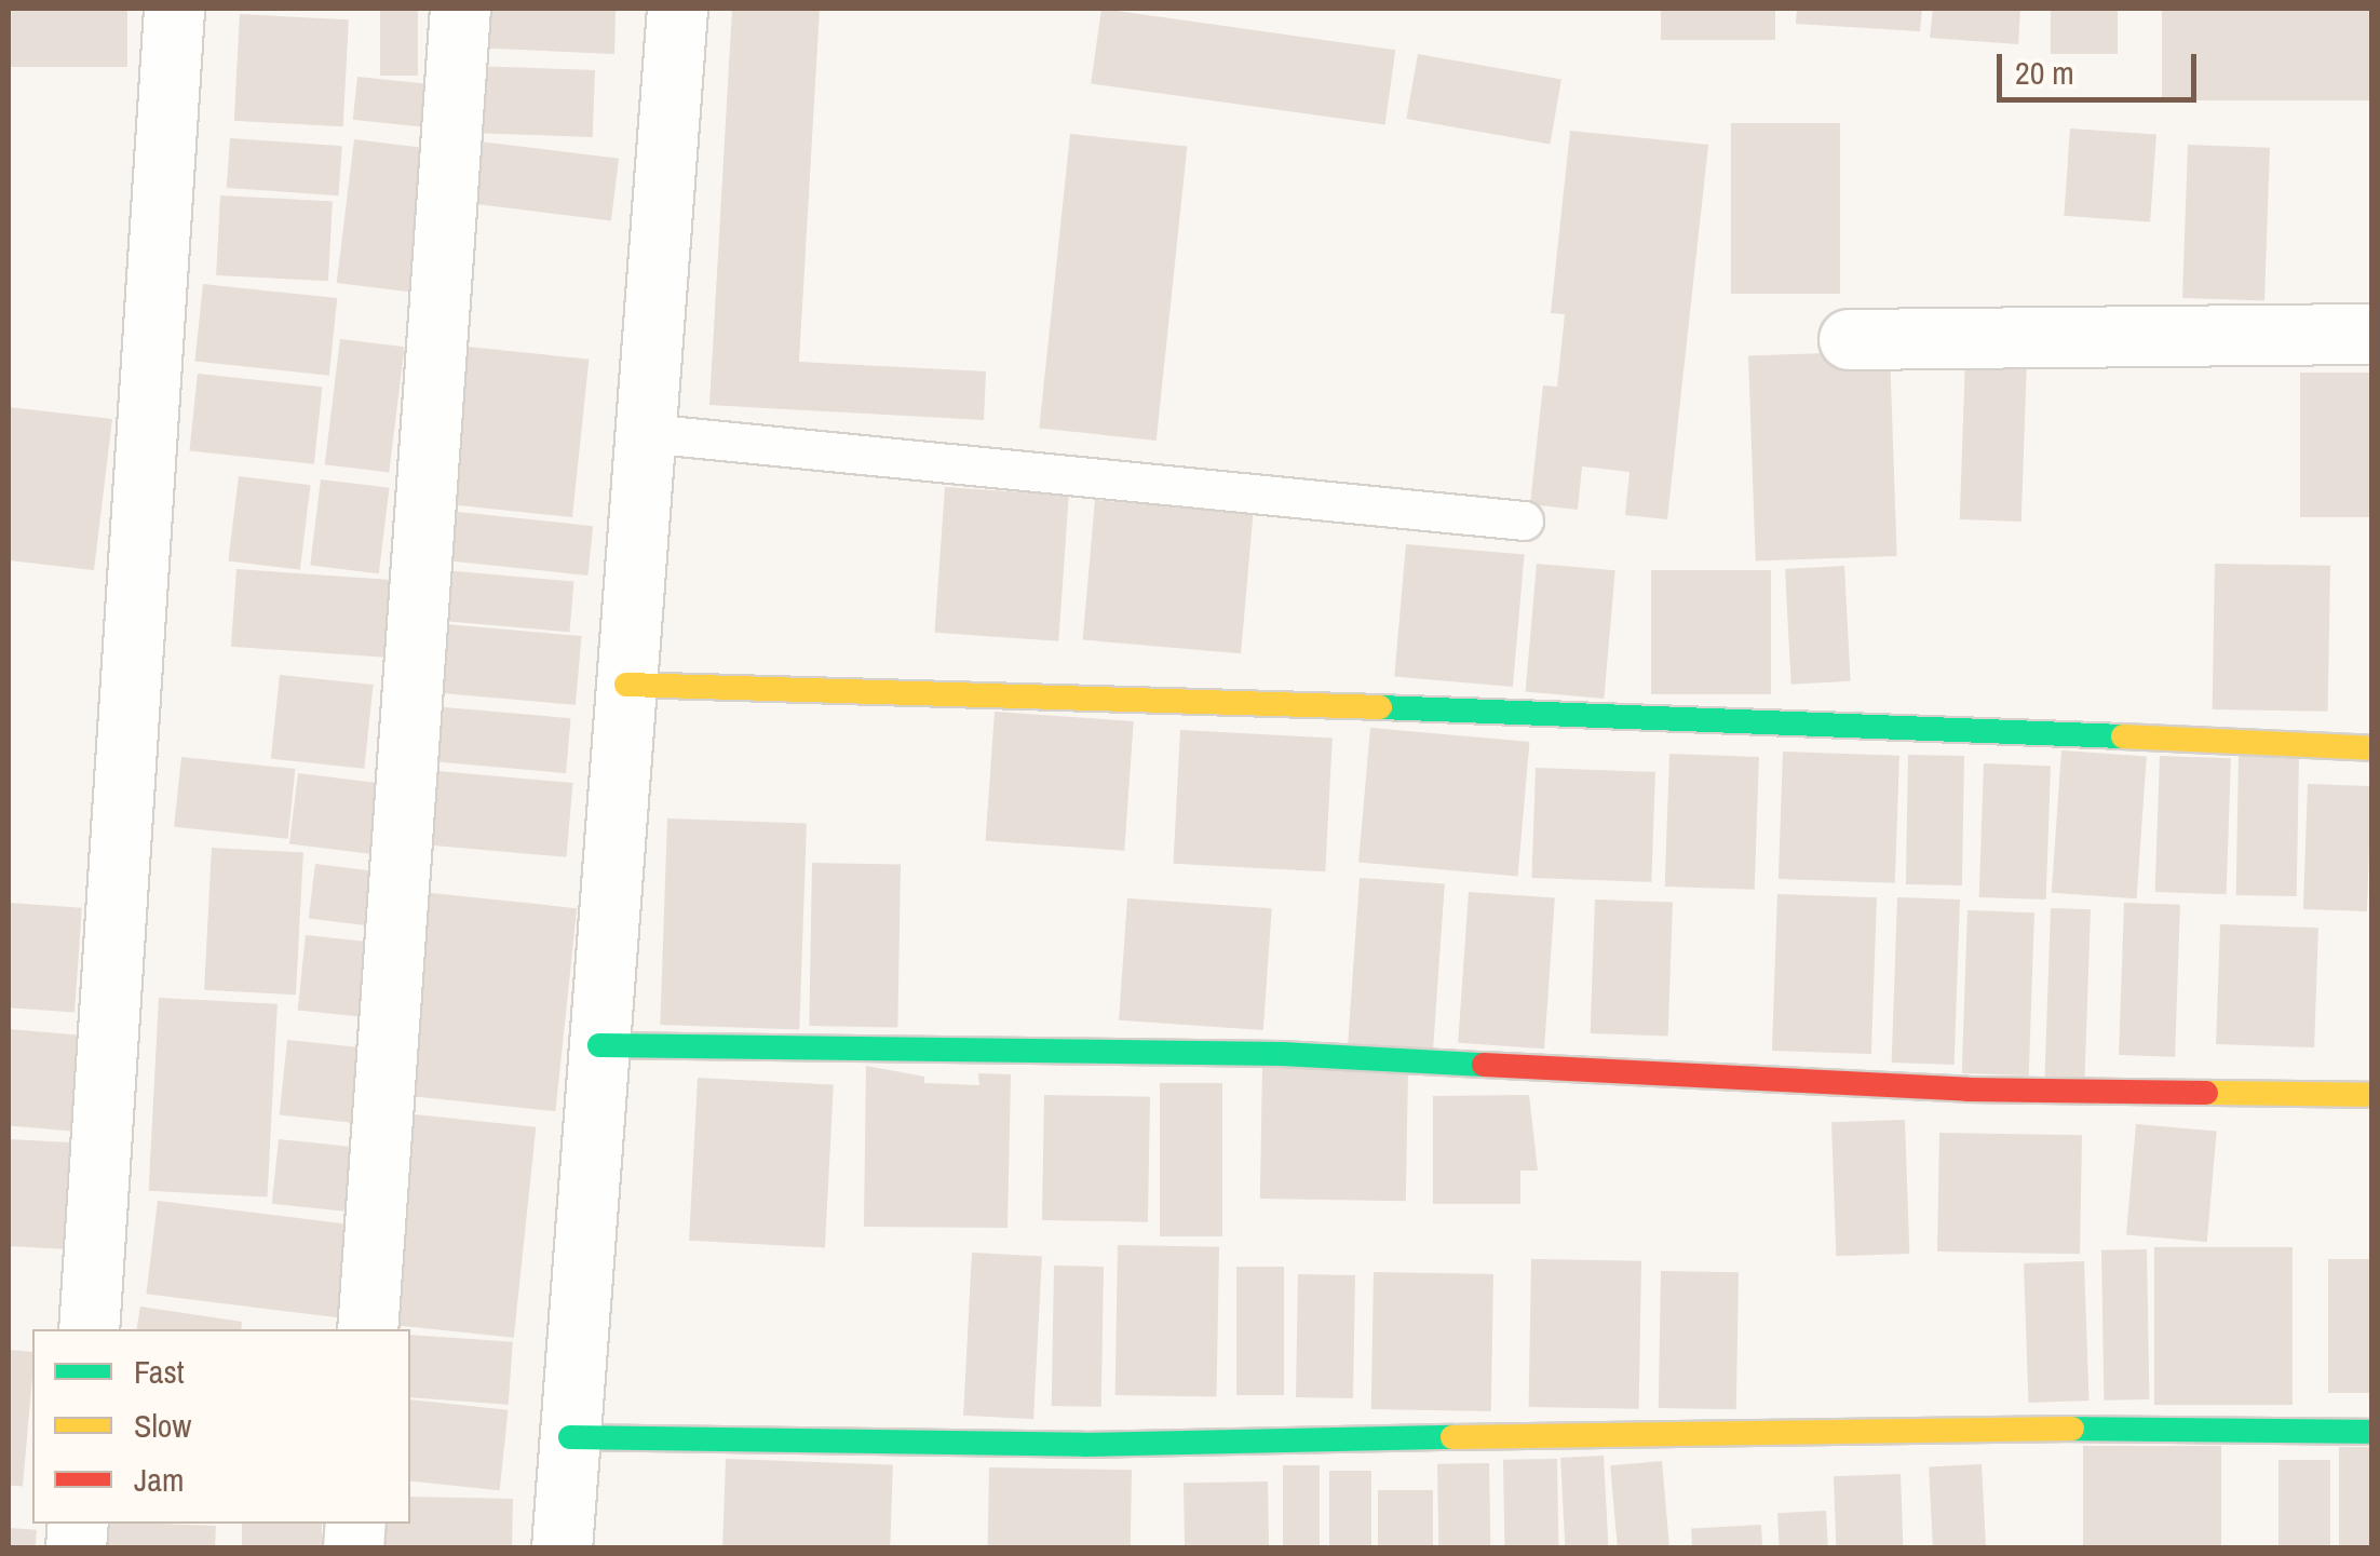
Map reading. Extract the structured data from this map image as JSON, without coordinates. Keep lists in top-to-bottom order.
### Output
{
  "legend": ["Fast", "Slow", "Jam"],
  "scale_bar": "20 m"
}
